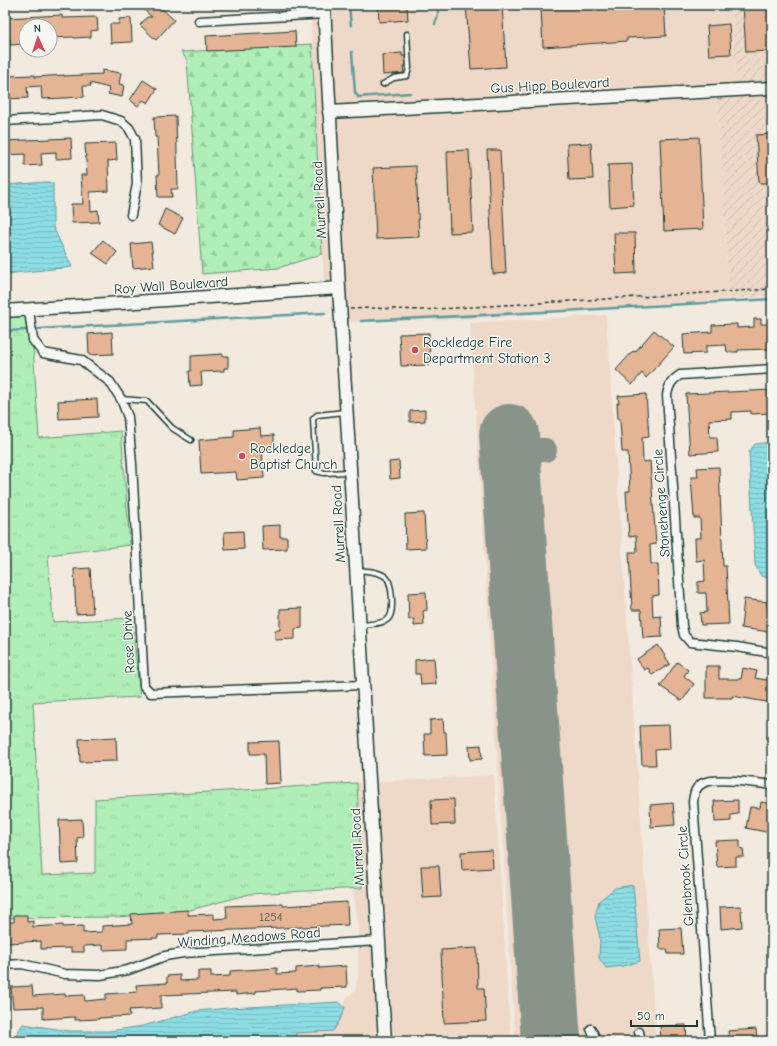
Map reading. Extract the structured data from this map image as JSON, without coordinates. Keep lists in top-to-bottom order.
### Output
{
  "streets": {
    "street": [
      "Gus Hipp Boulevard",
      "Murrell Road",
      "Roy Wall Boulevard",
      "Stonehenge Circle",
      "Rose Drive",
      "Glenbrook Circle",
      "Winding Meadows Road"
    ]
  },
  "crossings": [
    ["Gus Hipp Boulevard", "Murrell Road"],
    ["Murrell Road", "Roy Wall Boulevard"],
    ["Murrell Road", "Rose Drive"],
    ["Murrell Road", "Winding Meadows Road"],
    ["Roy Wall Boulevard", "Rose Drive"]
  ],
  "places": ["Rockledge Fire Department Station 3", "Rockledge Baptist Church"],
  "house_numbers": ["1254"],
  "scale_bar": "50 m",
  "north": "top"
}
